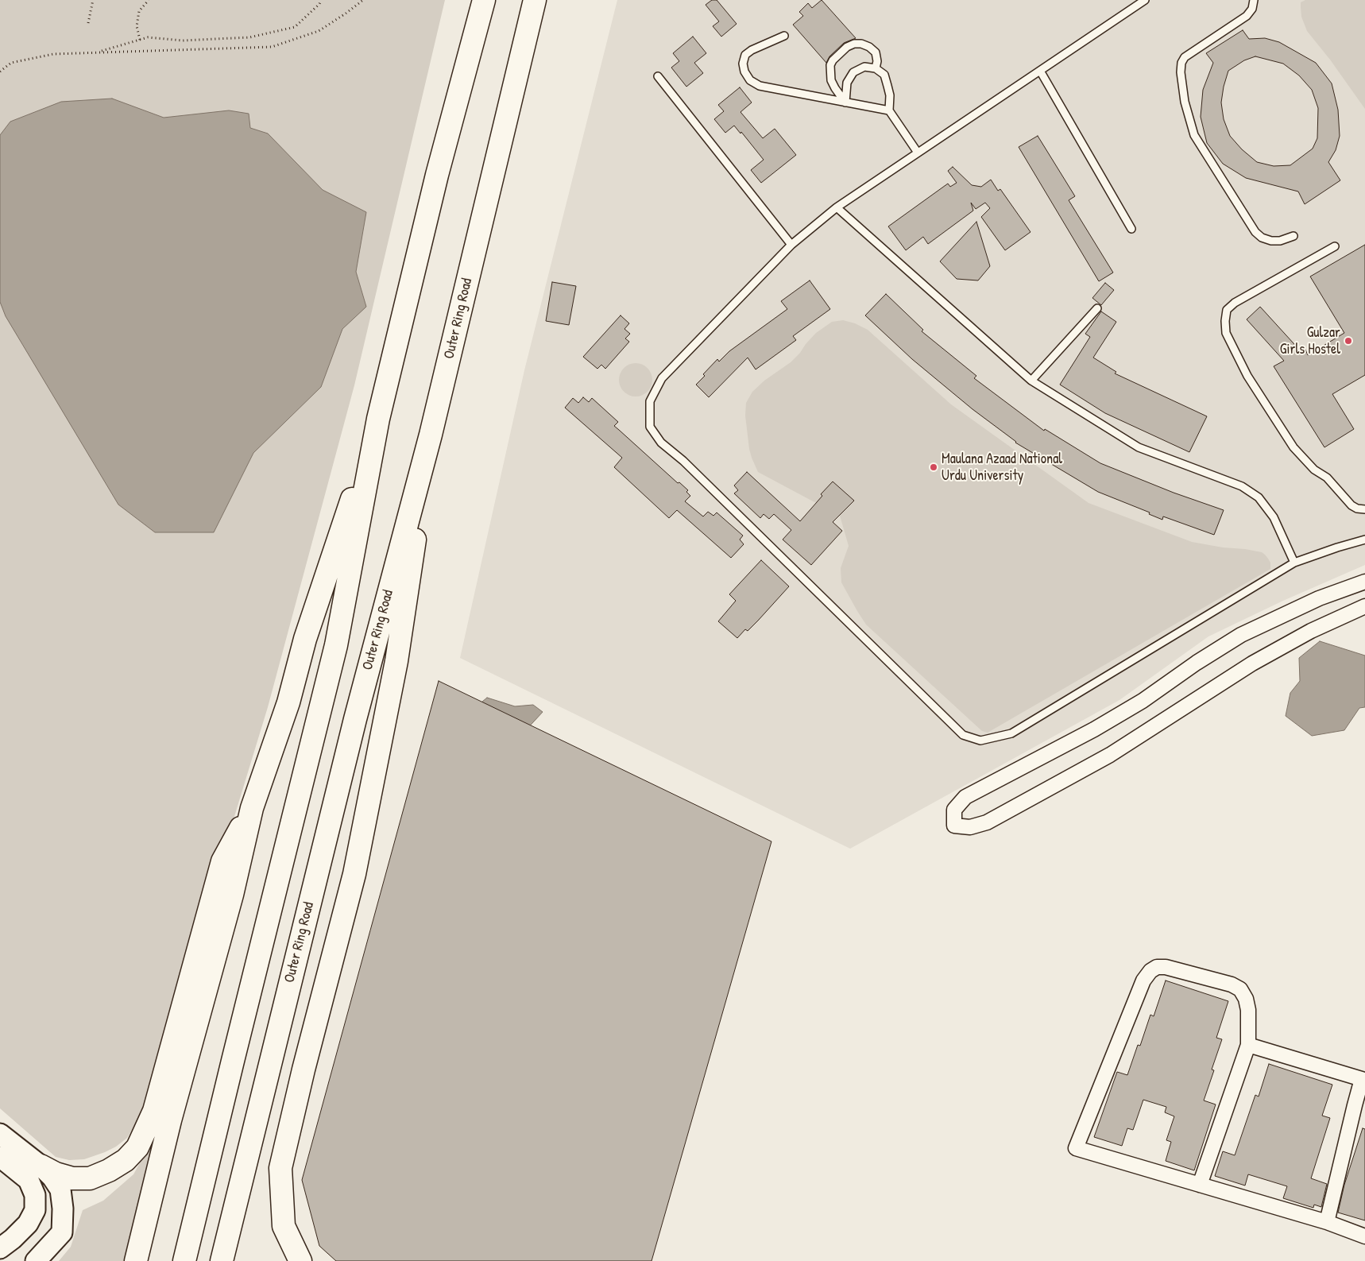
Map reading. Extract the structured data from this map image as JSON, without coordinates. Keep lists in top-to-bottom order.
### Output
{
  "streets": {
    "highway": ["Outer Ring Road"]
  },
  "places": ["Gulzar Girls Hostel", "Maulana Azaad National Urdu University"]
}
